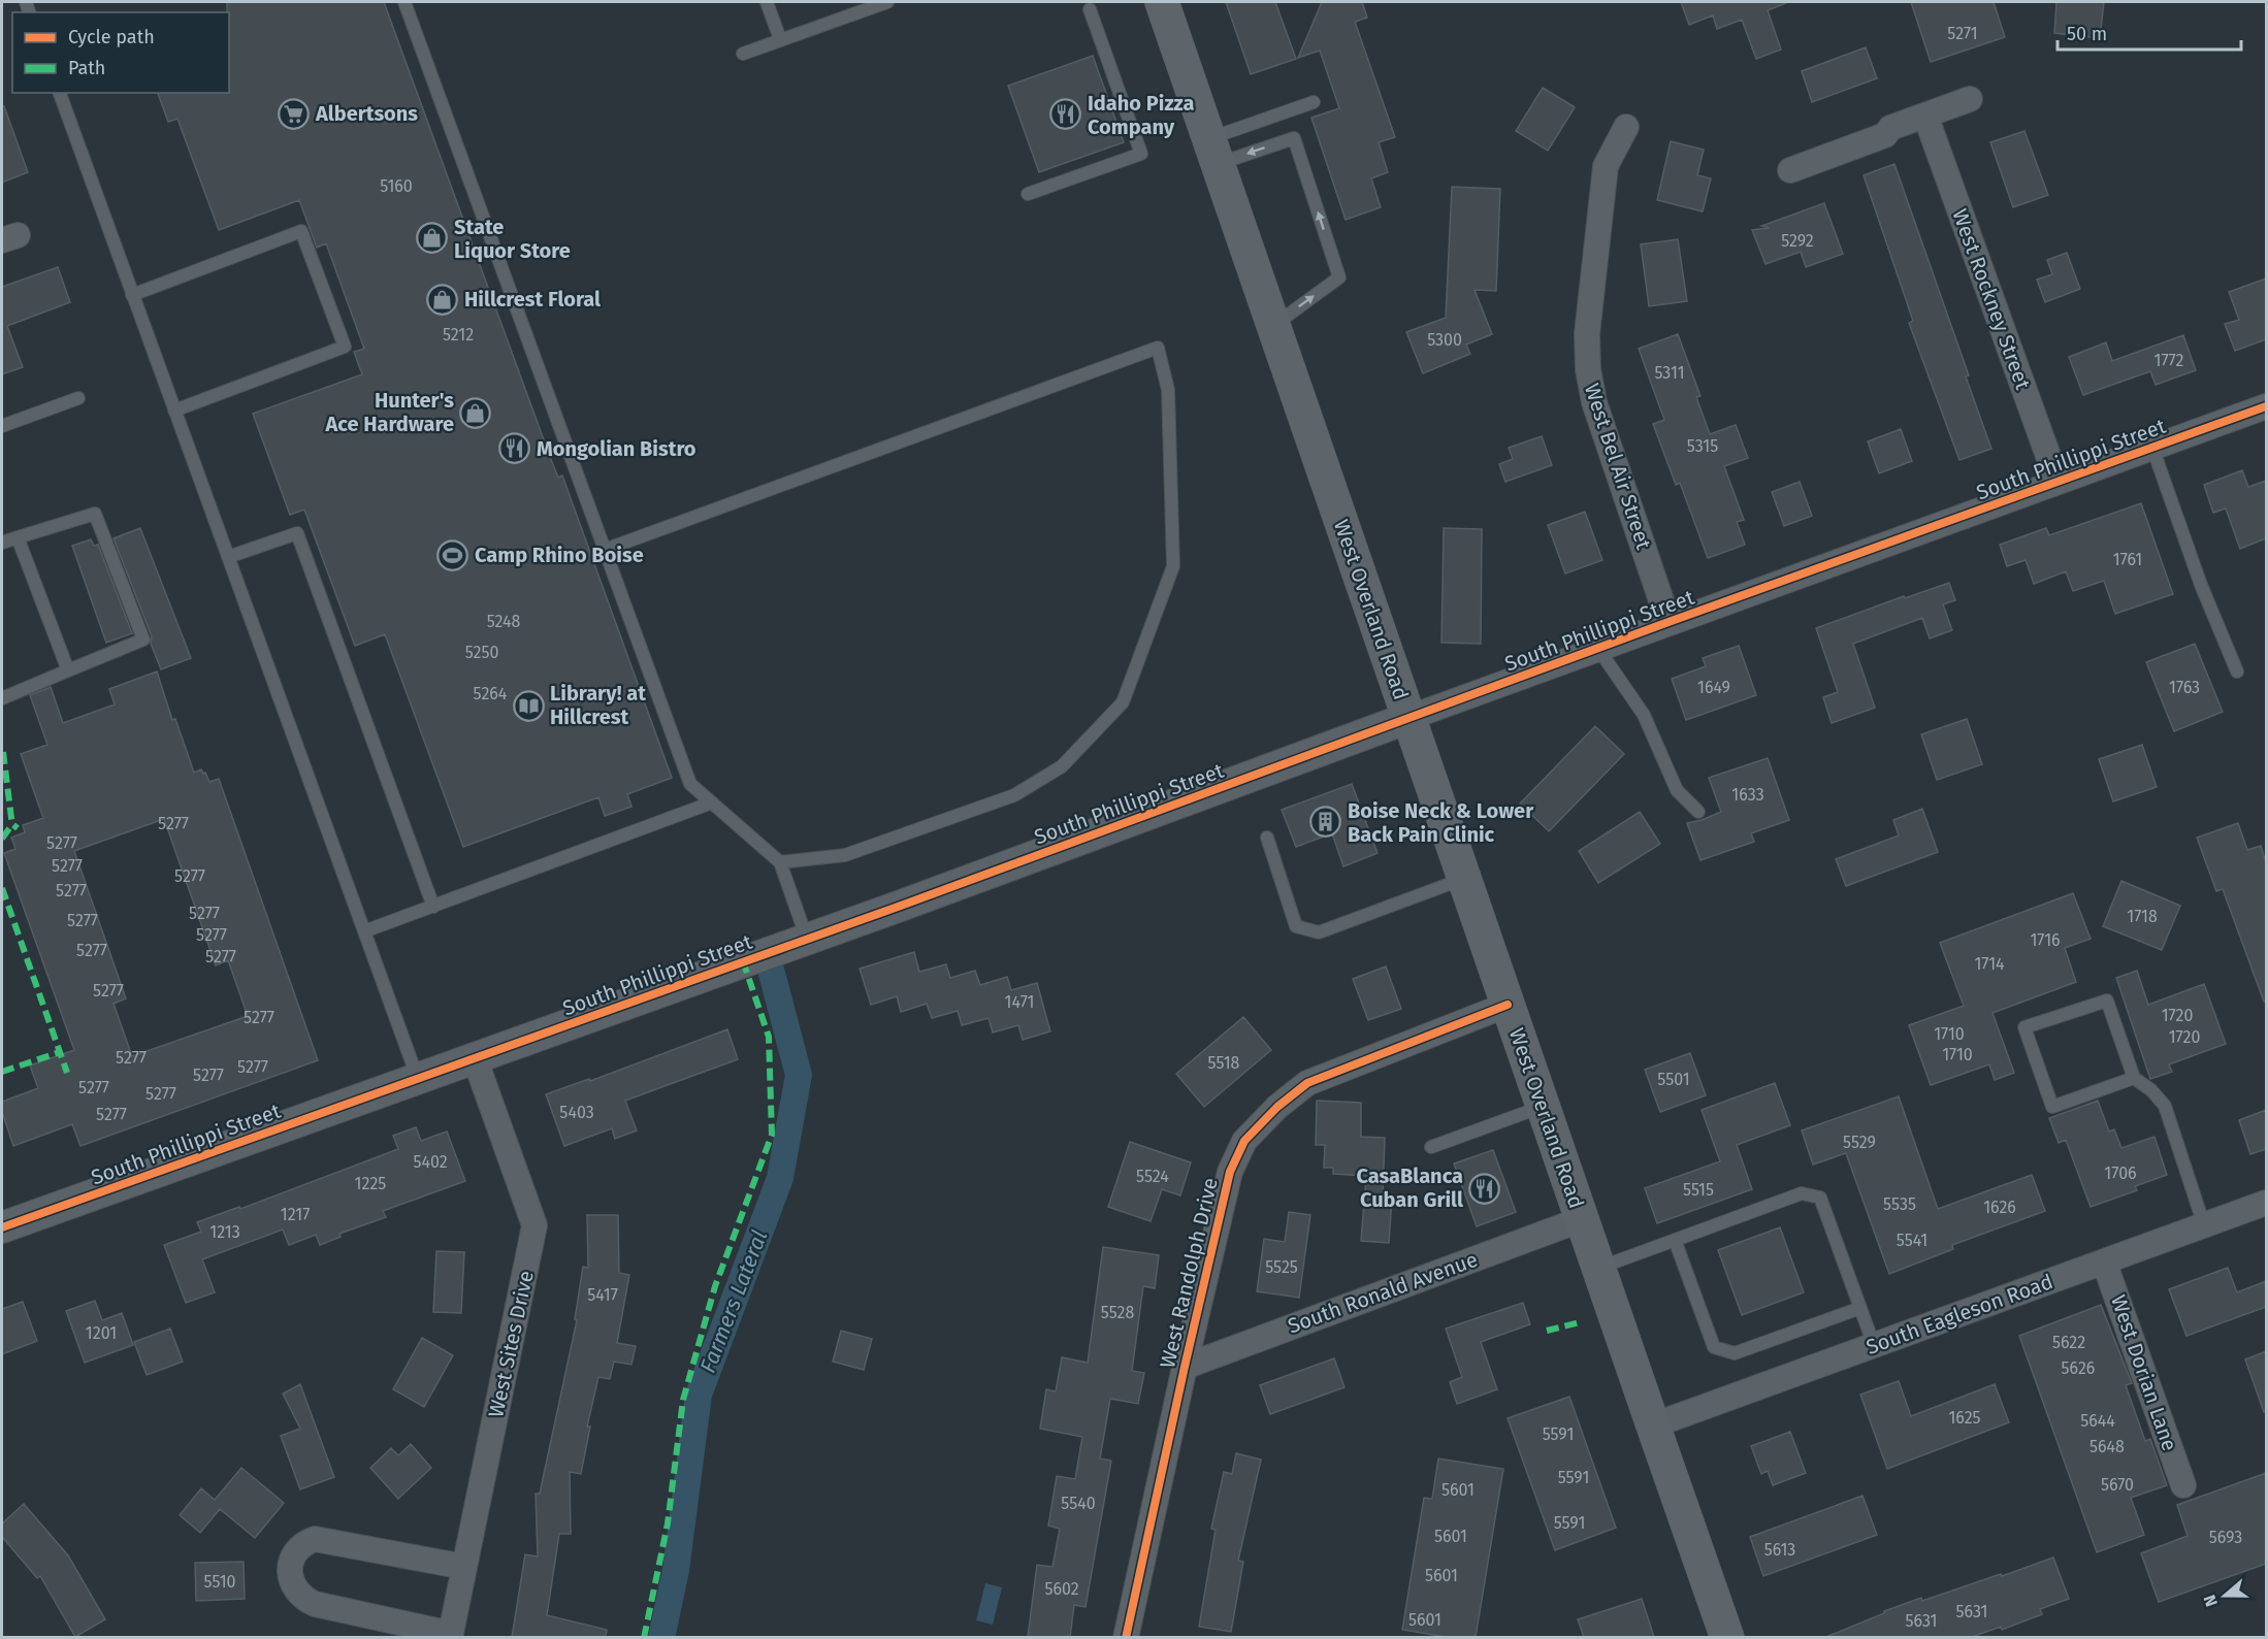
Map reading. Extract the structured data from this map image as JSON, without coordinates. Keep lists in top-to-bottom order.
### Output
{
  "streets": {
    "main road": ["West Overland Road"],
    "street": [
      "West Rockney Street",
      "South Phillippi Street",
      "West Bel Air Street",
      "West Randolph Drive",
      "South Ronald Avenue",
      "South Eagleson Road",
      "West Sites Drive",
      "West Dorian Lane"
    ]
  },
  "crossings": [
    ["West Rockney Street", "South Phillippi Street"],
    ["South Phillippi Street", "West Bel Air Street"],
    ["South Phillippi Street", "West Overland Road"],
    ["South Phillippi Street", "West Sites Drive"],
    ["West Overland Road", "West Randolph Drive"],
    ["West Overland Road", "South Ronald Avenue"],
    ["West Overland Road", "South Eagleson Road"],
    ["West Randolph Drive", "South Ronald Avenue"],
    ["South Eagleson Road", "West Dorian Lane"]
  ],
  "water": ["Farmers Lateral"],
  "places": {
    "supermarket": ["Albertsons"],
    "restaurant": ["Idaho Pizza Company", "Mongolian Bistro", "CasaBlanca Cuban Grill"],
    "shop": ["State Liquor Store", "Hillcrest Floral", "Hunter's Ace Hardware"],
    "sports": ["Camp Rhino Boise"],
    "library": ["Library! at Hillcrest"],
    "building": ["Boise Neck & Lower Back Pain Clinic"]
  },
  "house_numbers": [
    "5271",
    "5160",
    "5292",
    "5212",
    "5300",
    "1772",
    "5311",
    "5315",
    "1761",
    "5248",
    "5250",
    "1649",
    "1763",
    "5264",
    "1633",
    "5277",
    "5277",
    "5277",
    "5277",
    "5277",
    "5277",
    "1718",
    "5277",
    "5277",
    "1716",
    "5277",
    "5277",
    "1714",
    "5277",
    "1471",
    "1720",
    "5277",
    "1710",
    "1720",
    "1710",
    "5277",
    "5518",
    "5277",
    "5277",
    "5501",
    "5277",
    "5277",
    "5403",
    "5277",
    "5529",
    "5402",
    "1706",
    "5524",
    "1225",
    "5515",
    "5535",
    "1626",
    "1217",
    "1213",
    "5541",
    "5525",
    "5417",
    "5528",
    "1201",
    "5622",
    "5626",
    "1625",
    "5644",
    "5591",
    "5648",
    "5591",
    "5670",
    "5601",
    "5540",
    "5591",
    "5601",
    "5693",
    "5613",
    "5601",
    "5510",
    "5602",
    "5631",
    "5601",
    "5631"
  ],
  "legend": ["Cycle path", "Path"],
  "scale_bar": "50 m",
  "north": "left"
}
